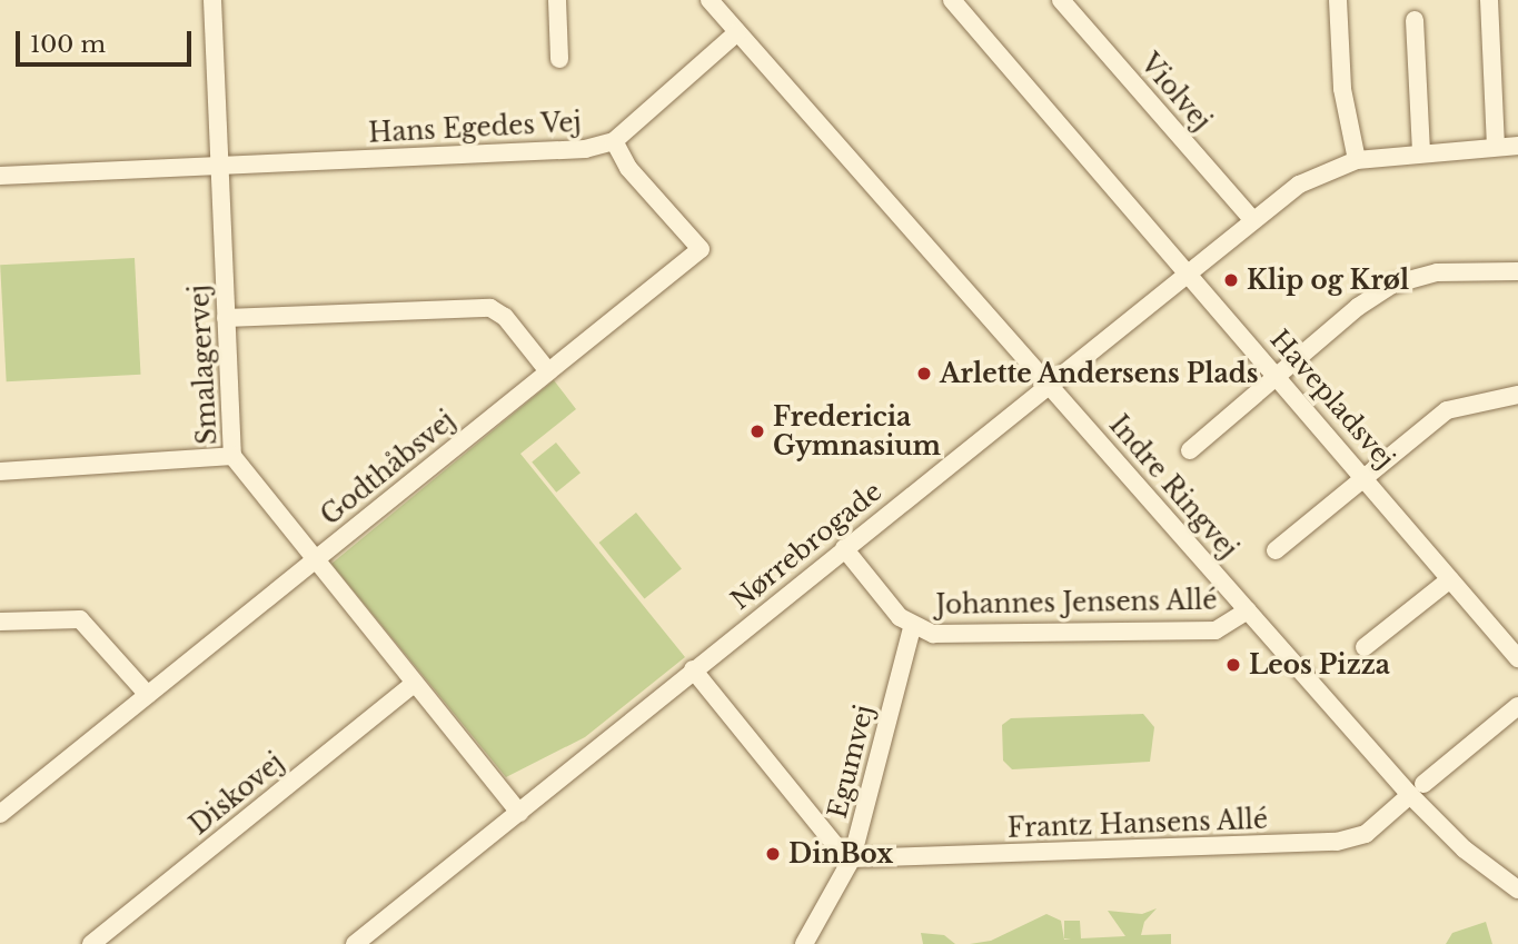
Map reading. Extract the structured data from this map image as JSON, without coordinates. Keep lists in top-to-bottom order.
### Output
{
  "streets": {
    "street": [
      "Violvej",
      "Hans Egedes Vej",
      "Smalagervej",
      "Havepladsvej",
      "Godthåbsvej",
      "Indre Ringvej",
      "Nørrebrogade",
      "Johannes Jensens Allé",
      "Egumvej",
      "Diskovej",
      "Frantz Hansens Allé"
    ]
  },
  "crossings": [
    ["Violvej", "Nørrebrogade"],
    ["Hans Egedes Vej", "Smalagervej"],
    ["Hans Egedes Vej", "Godthåbsvej"],
    ["Hans Egedes Vej", "Indre Ringvej"],
    ["Smalagervej", "Godthåbsvej"],
    ["Smalagervej", "Nørrebrogade"],
    ["Smalagervej", "Diskovej"],
    ["Havepladsvej", "Nørrebrogade"],
    ["Indre Ringvej", "Nørrebrogade"],
    ["Indre Ringvej", "Johannes Jensens Allé"],
    ["Indre Ringvej", "Frantz Hansens Allé"],
    ["Nørrebrogade", "Johannes Jensens Allé"],
    ["Johannes Jensens Allé", "Egumvej"],
    ["Egumvej", "Frantz Hansens Allé"]
  ],
  "places": [
    "Klip og Krøl",
    "Arlette Andersens Plads",
    "Fredericia Gymnasium",
    "Leos Pizza",
    "DinBox"
  ],
  "scale_bar": "100 m"
}
